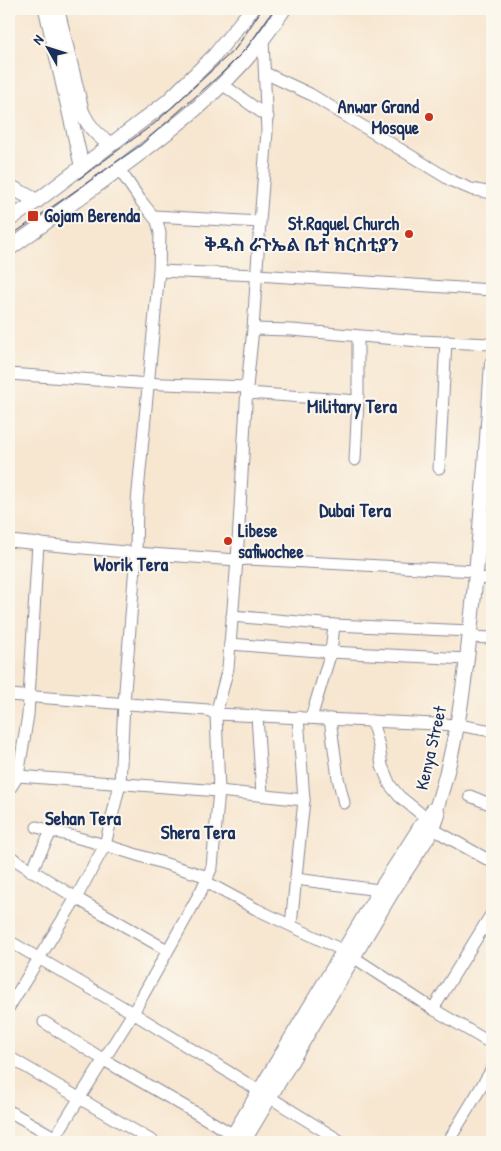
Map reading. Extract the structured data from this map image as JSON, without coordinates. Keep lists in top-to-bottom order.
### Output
{
  "streets": {
    "main road": ["Kenya Street"]
  },
  "districts": [
    "Military Tera",
    "Dubai Tera",
    "Worik Tera",
    "Sehan Tera",
    "Shera Tera"
  ],
  "places": {
    "other": ["Anwar Grand Mosque", "St.Raguel Church ቅዱስ ራጉኤል ቤተ ክርስቲያን", "Libese safiwochee"],
    "transit": ["Gojam Berenda"]
  },
  "north": "top left"
}
